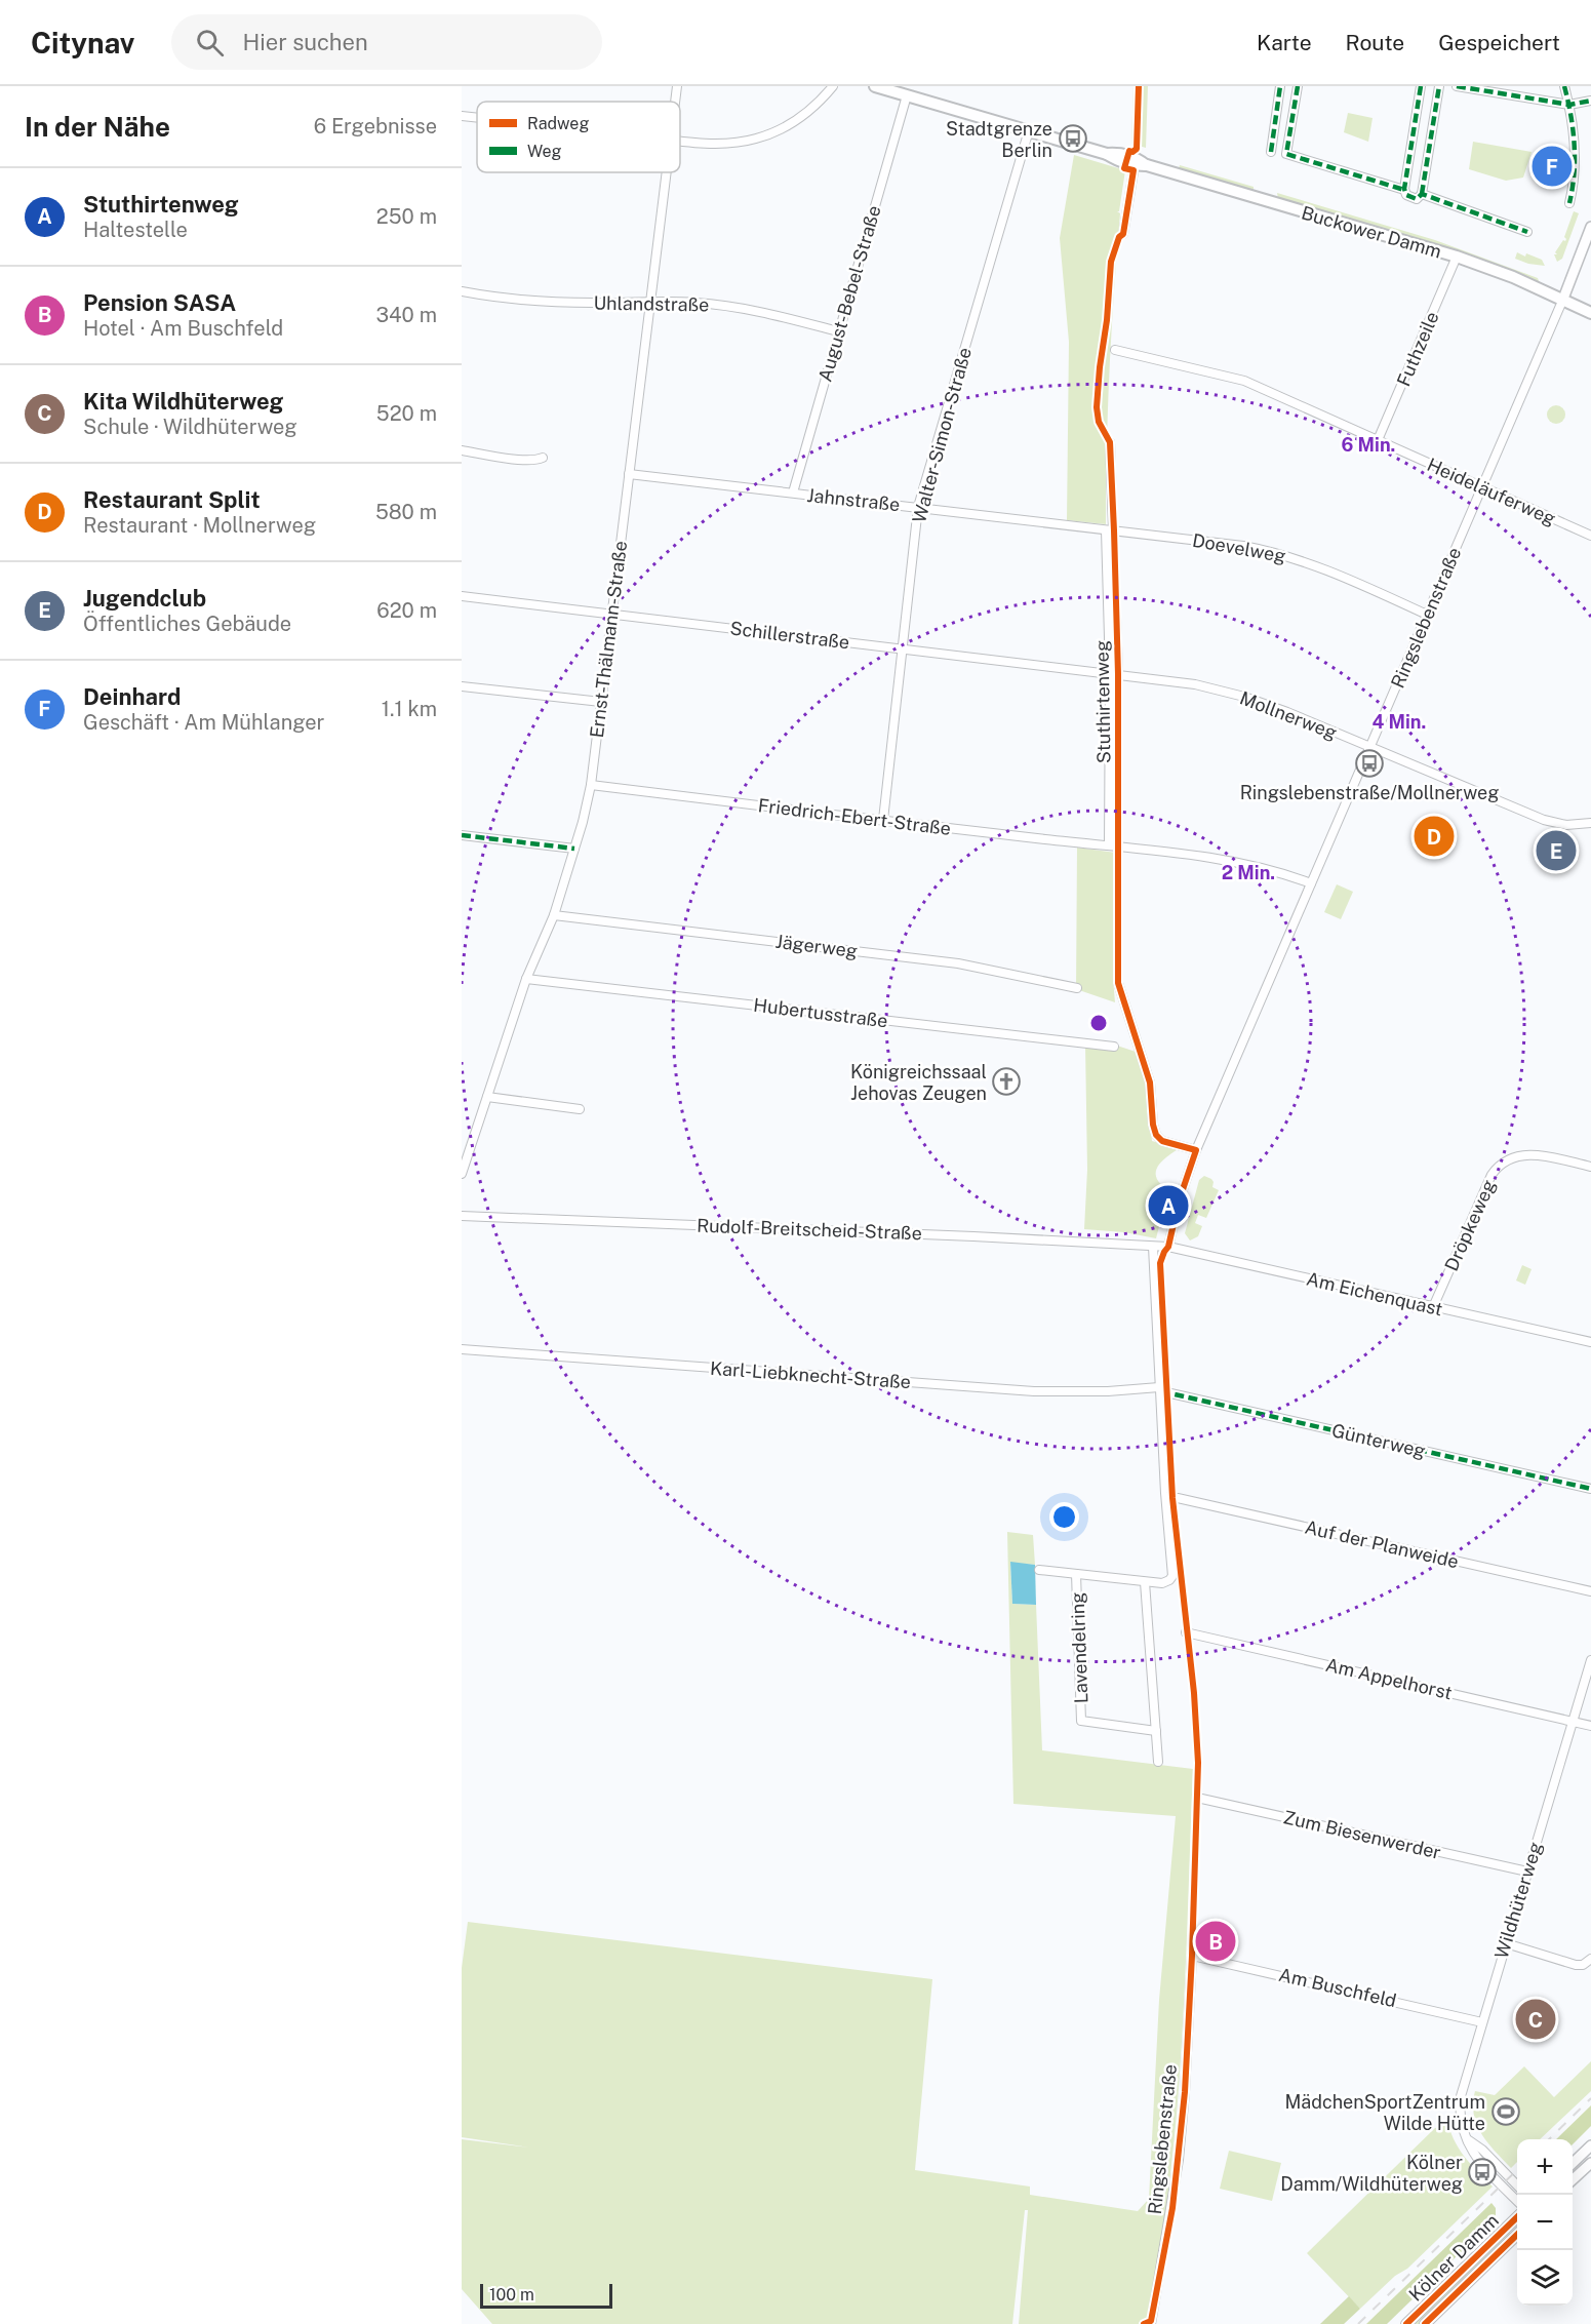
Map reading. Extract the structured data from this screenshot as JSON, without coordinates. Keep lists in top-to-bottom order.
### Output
{
  "streets": {
    "main road": ["Buckower Damm"],
    "street": [
      "August-Bebel-Straße",
      "Uhlandstraße",
      "Futhzeile",
      "Walter-Simon-Straße",
      "Heideläuferweg",
      "Jahnstraße",
      "Doevelweg",
      "Ringslebenstraße",
      "Schillerstraße",
      "Ernst-Thälmann-Straße",
      "Stuthirtenweg",
      "Mollnerweg",
      "Friedrich-Ebert-Straße",
      "Jägerweg",
      "Hubertusstraße",
      "Dröpkeweg",
      "Rudolf-Breitscheid-Straße",
      "Am Eichenquast",
      "Karl-Liebknecht-Straße",
      "Günterweg",
      "Auf der Planweide",
      "Lavendelring",
      "Am Appelhorst",
      "Zum Biesenwerder",
      "Wildhüterweg",
      "Am Buschfeld",
      "Kölner Damm"
    ]
  },
  "crossings": [
    ["Buckower Damm", "Futhzeile"],
    ["Buckower Damm", "Ringslebenstraße"],
    ["August-Bebel-Straße", "Uhlandstraße"],
    ["August-Bebel-Straße", "Jahnstraße"],
    ["Uhlandstraße", "Ernst-Thälmann-Straße"],
    ["Futhzeile", "Heideläuferweg"],
    ["Walter-Simon-Straße", "Jahnstraße"],
    ["Walter-Simon-Straße", "Schillerstraße"],
    ["Walter-Simon-Straße", "Friedrich-Ebert-Straße"],
    ["Heideläuferweg", "Ringslebenstraße"],
    ["Jahnstraße", "Doevelweg"],
    ["Jahnstraße", "Ernst-Thälmann-Straße"],
    ["Jahnstraße", "Stuthirtenweg"],
    ["Doevelweg", "Ringslebenstraße"],
    ["Doevelweg", "Stuthirtenweg"],
    ["Ringslebenstraße", "Stuthirtenweg"],
    ["Ringslebenstraße", "Mollnerweg"],
    ["Ringslebenstraße", "Friedrich-Ebert-Straße"],
    ["Ringslebenstraße", "Am Eichenquast"],
    ["Ringslebenstraße", "Am Buschfeld"],
    ["Schillerstraße", "Ernst-Thälmann-Straße"],
    ["Schillerstraße", "Stuthirtenweg"],
    ["Schillerstraße", "Mollnerweg"],
    ["Ernst-Thälmann-Straße", "Friedrich-Ebert-Straße"],
    ["Ernst-Thälmann-Straße", "Jägerweg"],
    ["Ernst-Thälmann-Straße", "Hubertusstraße"],
    ["Stuthirtenweg", "Mollnerweg"],
    ["Stuthirtenweg", "Friedrich-Ebert-Straße"],
    ["Dröpkeweg", "Am Eichenquast"],
    ["Rudolf-Breitscheid-Straße", "Am Eichenquast"],
    ["Karl-Liebknecht-Straße", "Günterweg"],
    ["Karl-Liebknecht-Straße", "Lavendelring"],
    ["Günterweg", "Lavendelring"],
    ["Am Appelhorst", "Wildhüterweg"],
    ["Zum Biesenwerder", "Wildhüterweg"],
    ["Wildhüterweg", "Am Buschfeld"]
  ],
  "places": {
    "bus stop": ["Stadtgrenze Berlin", "Ringslebenstraße/Mollnerweg", "Kölner Damm/Wildhüterweg"],
    "church": ["Königreichssaal Jehovas Zeugen"],
    "sports": ["MädchenSportZentrum Wilde Hütte"]
  },
  "legend": ["Radweg", "Weg"],
  "scale_bar": "100 m",
  "page": {
    "header": "Citynav",
    "search": "Hier suchen",
    "nav": ["Karte", "Route", "Gespeichert"],
    "heading": ["In der Nähe", "6 Ergebnisse"],
    "pins": [
      "F",
      "D",
      "E",
      "A",
      "B",
      "C"
    ],
    "list": [
      {
        "mark": "A",
        "name": "Stuthirtenweg",
        "note": "Haltestelle",
        "value": "250 m"
      },
      {
        "mark": "B",
        "name": "Pension SASA",
        "note": "Hotel · Am Buschfeld",
        "value": "340 m"
      },
      {
        "mark": "C",
        "name": "Kita Wildhüterweg",
        "note": "Schule · Wildhüterweg",
        "value": "520 m"
      },
      {
        "mark": "D",
        "name": "Restaurant Split",
        "note": "Restaurant · Mollnerweg",
        "value": "580 m"
      },
      {
        "mark": "E",
        "name": "Jugendclub",
        "note": "Öffentliches Gebäude",
        "value": "620 m"
      },
      {
        "mark": "F",
        "name": "Deinhard",
        "note": "Geschäft · Am Mühlanger",
        "value": "1.1 km"
      }
    ],
    "map_buttons": ["+", "−"],
    "scale": "100 m"
  },
  "rings": ["6 Min.", "4 Min.", "2 Min."]
}
